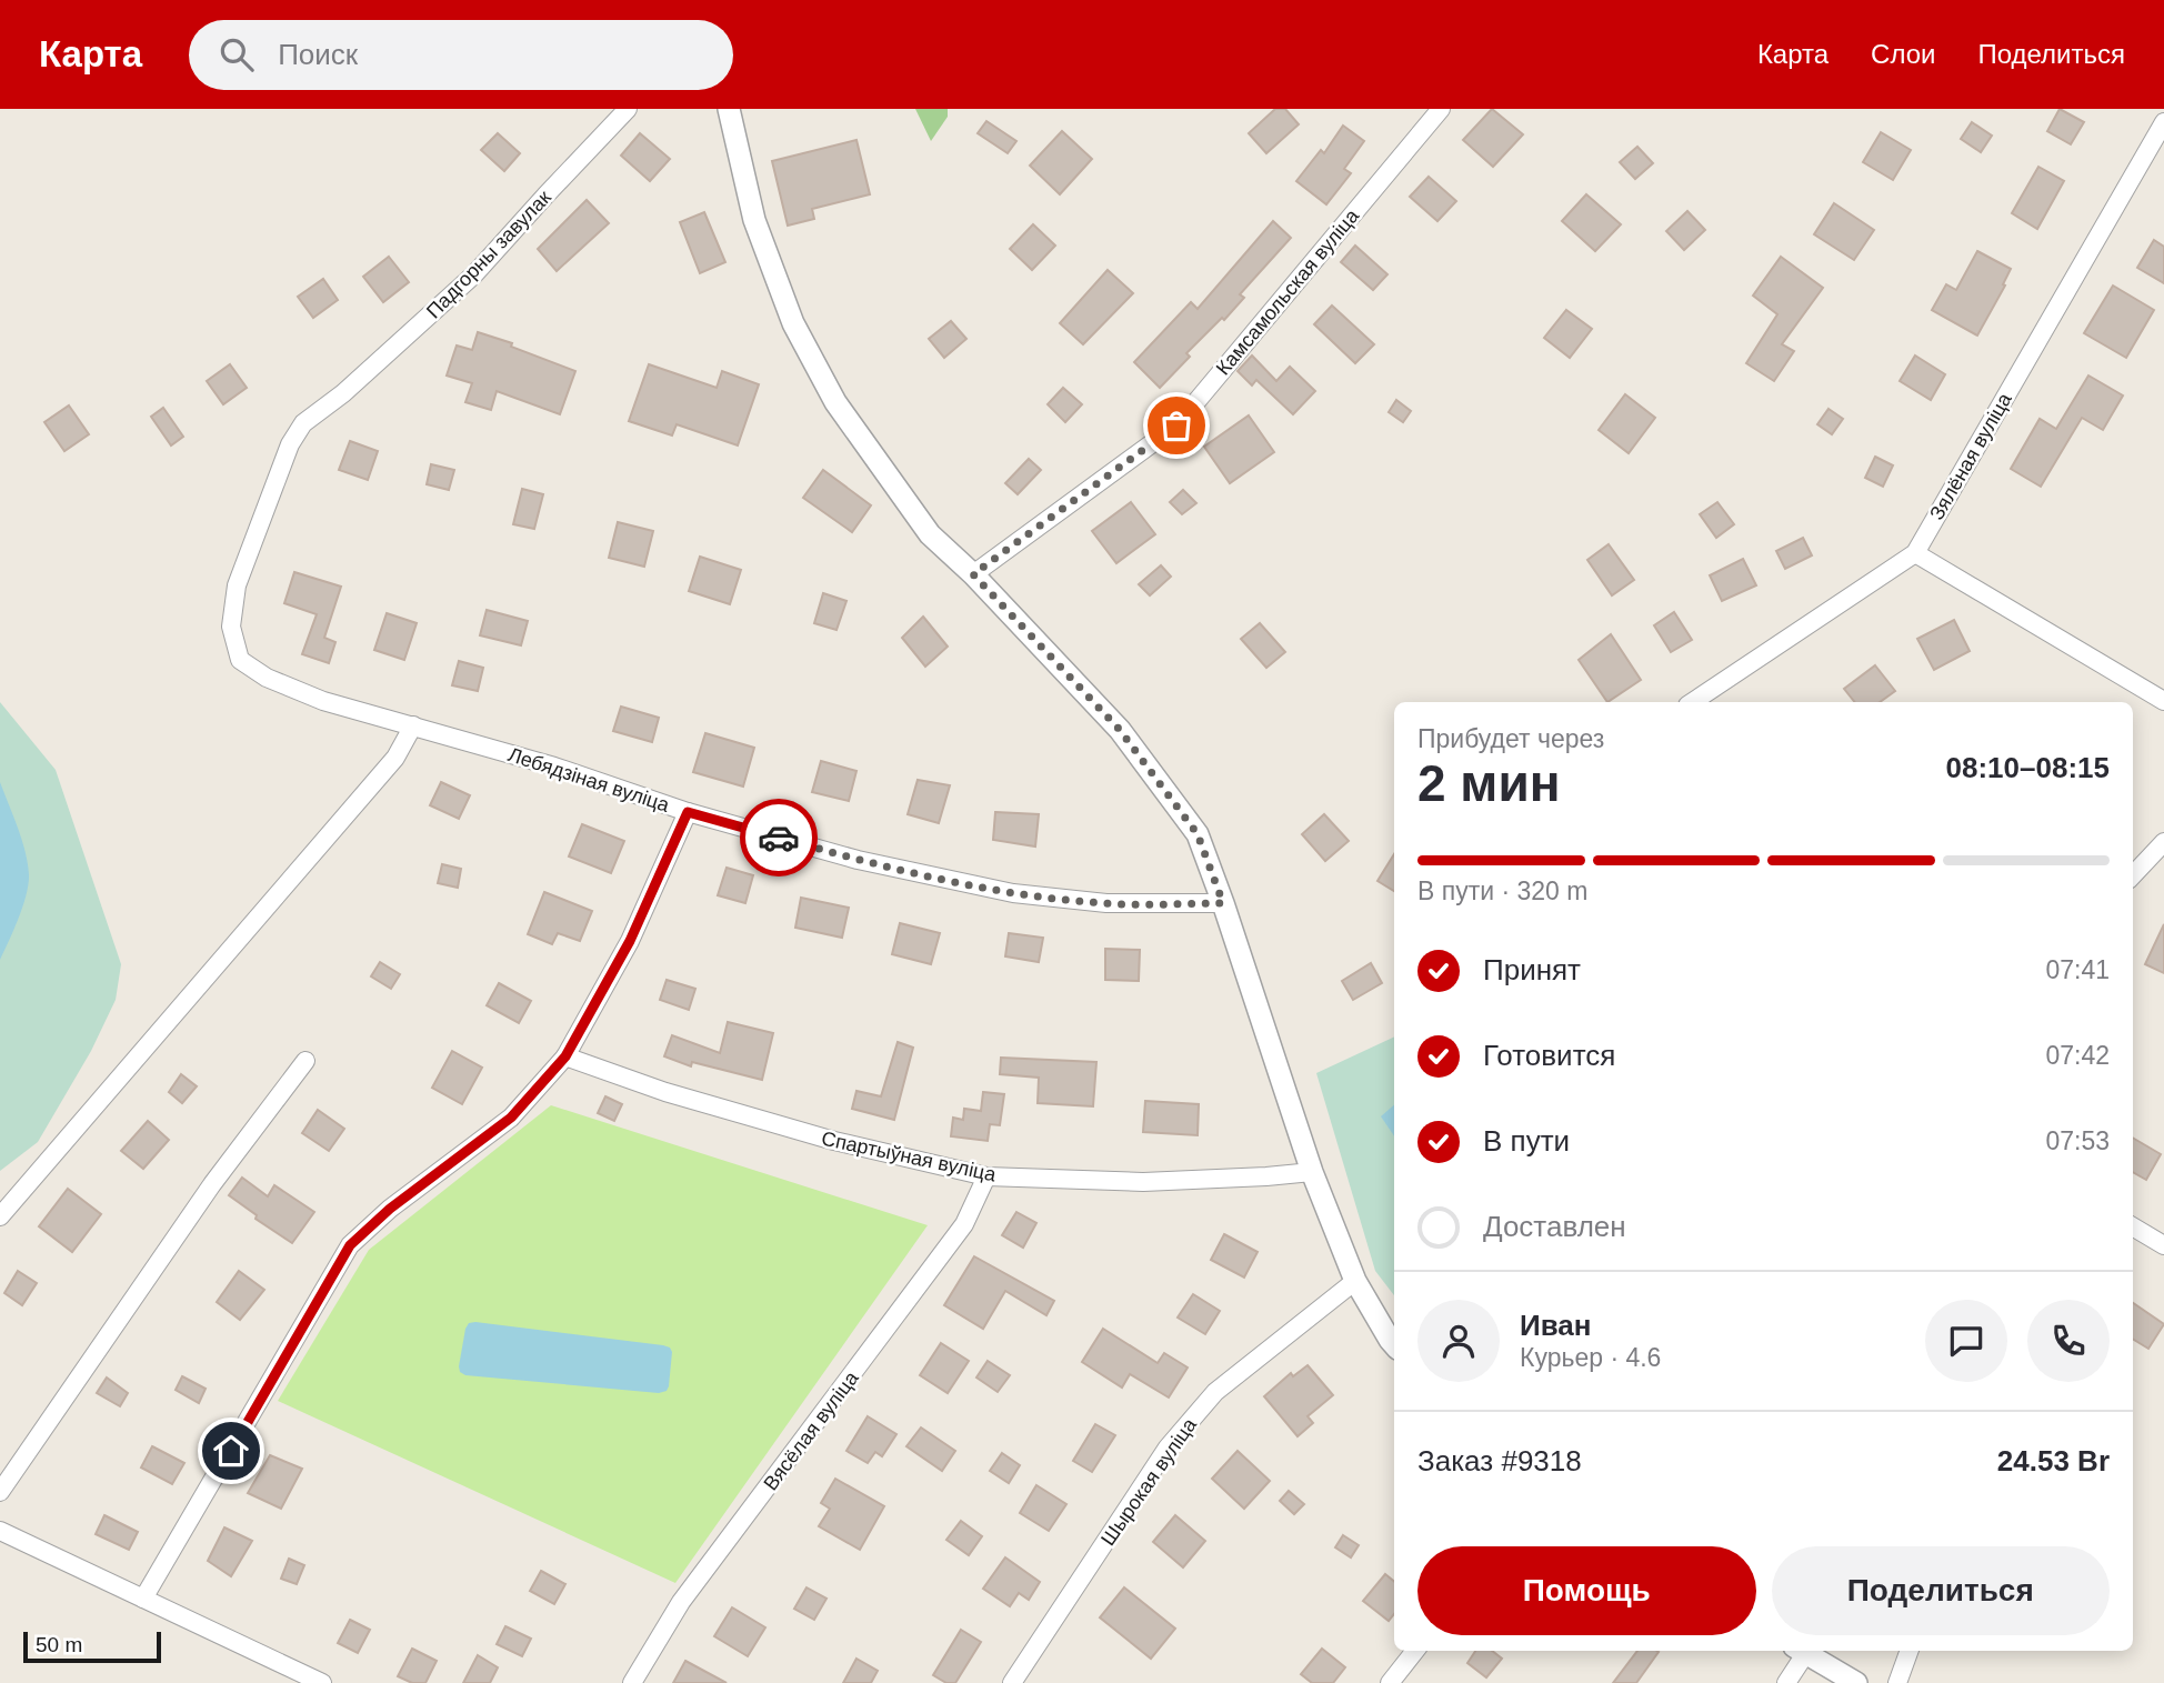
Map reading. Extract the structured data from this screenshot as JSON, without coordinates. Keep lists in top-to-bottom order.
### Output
{
  "streets": {
    "street": [
      "Падгорны завулак",
      "Камсамольская вуліца",
      "Зялёная вуліца",
      "Лебядзіная вуліца",
      "Спартыўная вуліца",
      "Вясёлая вуліца",
      "Шырокая вуліца"
    ]
  },
  "crossings": [
    ["Падгорны завулак", "Лебядзіная вуліца"],
    ["Спартыўная вуліца", "Вясёлая вуліца"]
  ],
  "scale_bar": "50 m",
  "page": {
    "header": "Карта",
    "search": "Поиск",
    "nav": ["Карта", "Слои", "Поделиться"],
    "heading": ["2 мин", "Прибудет через", "08:10–08:15"],
    "panel": [
      "Иван",
      "Курьер · 4.6",
      "Заказ #9318",
      "24.53 Br"
    ],
    "bar": "В пути · 320 m",
    "list": [
      ["Принят", "07:41"],
      ["Готовится", "07:42"],
      ["В пути", "07:53"],
      "Доставлен"
    ],
    "buttons": ["Помощь", "Поделиться"],
    "scale": "50 m"
  }
}
